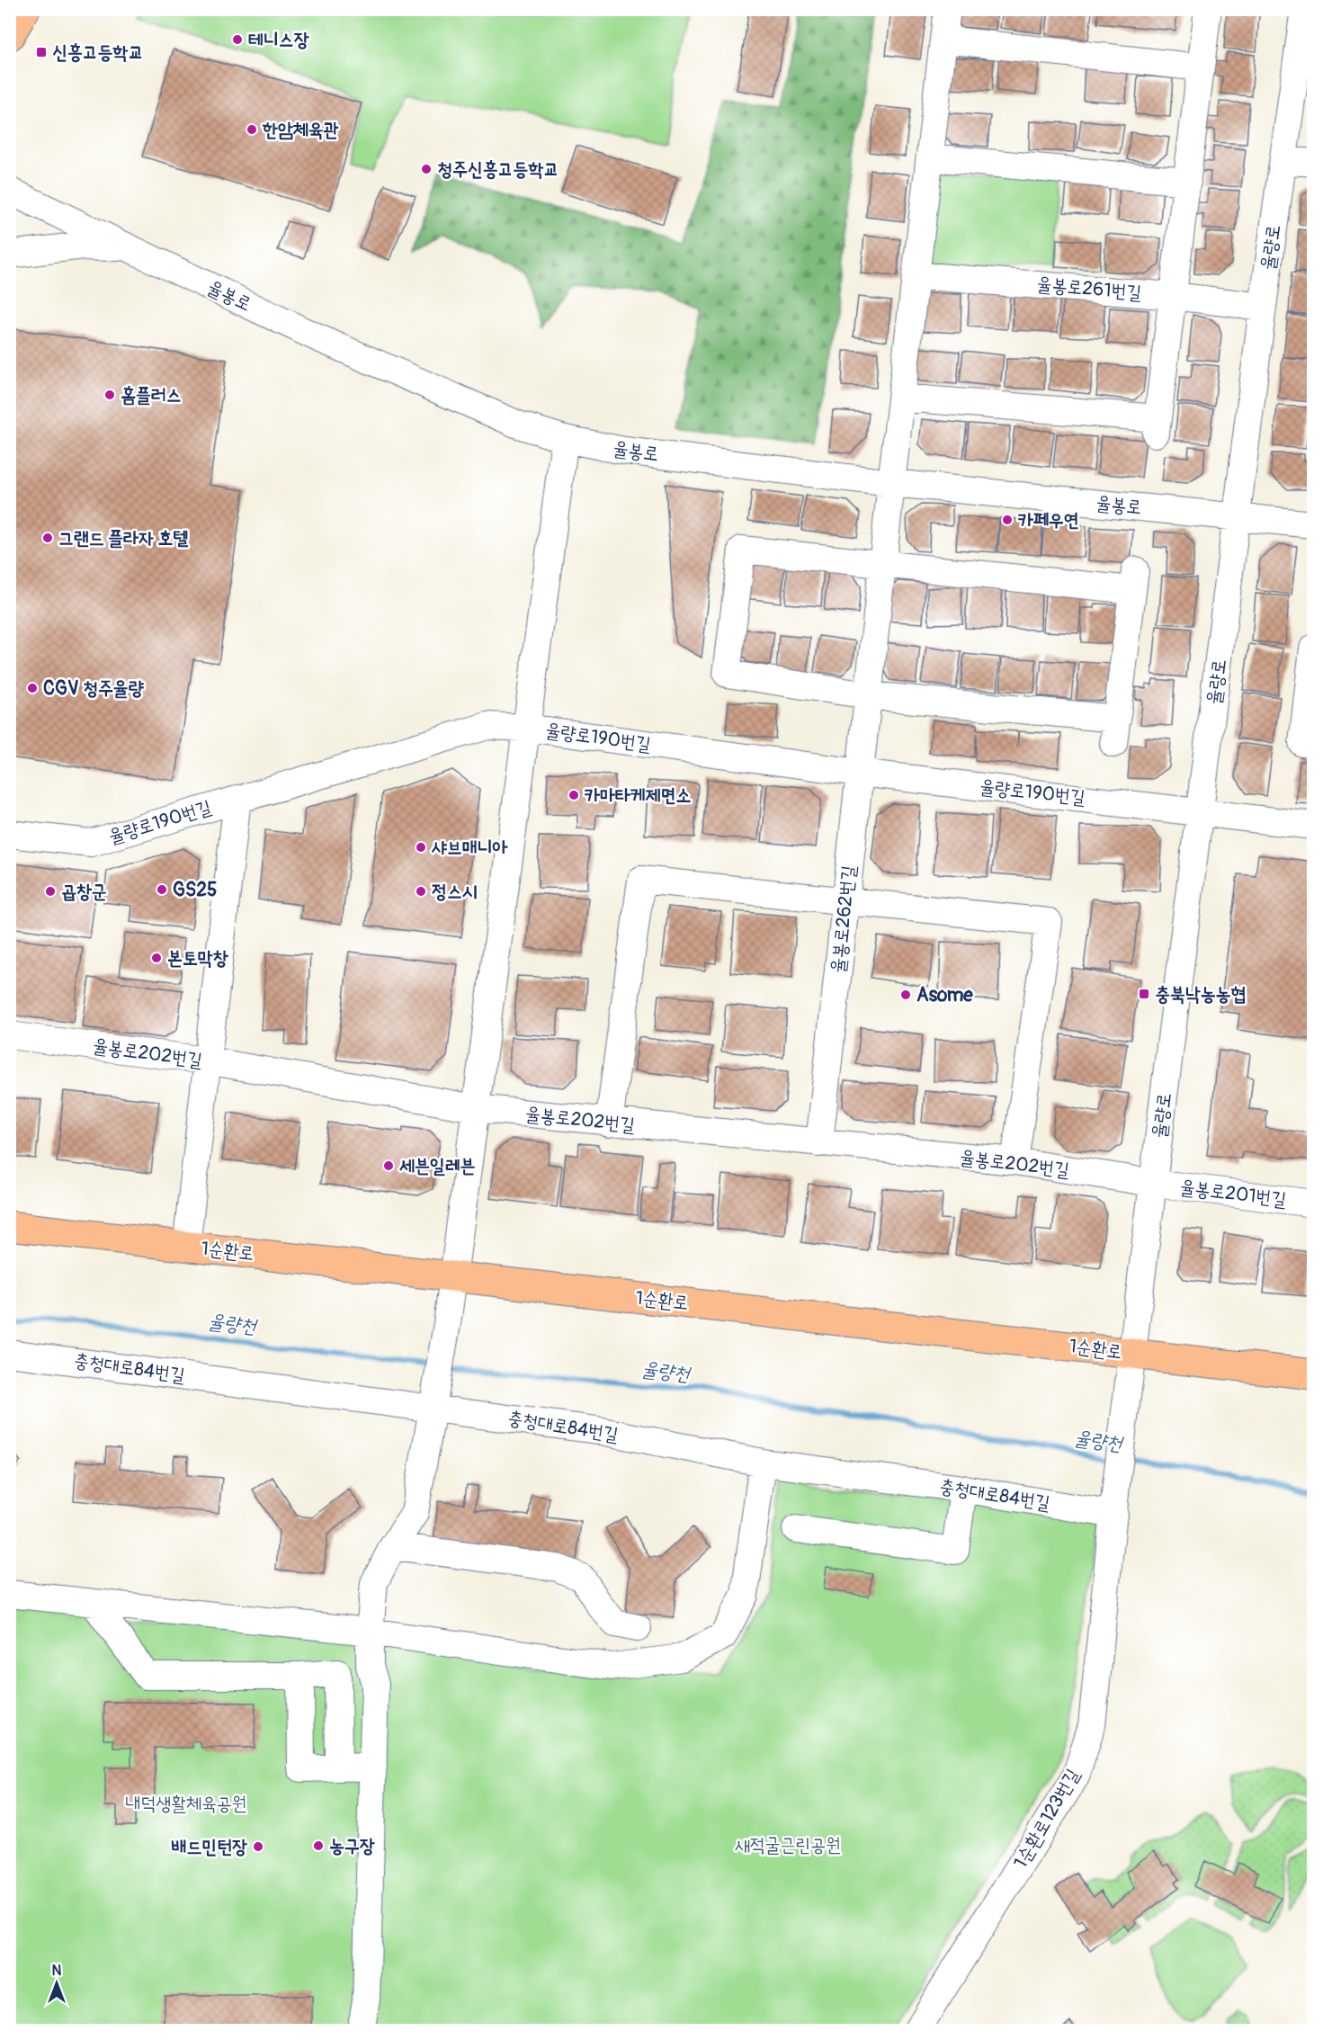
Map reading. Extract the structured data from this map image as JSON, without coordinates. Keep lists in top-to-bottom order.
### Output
{
  "streets": {
    "main road": ["1순환로"],
    "street": [
      "율량로",
      "율봉로261번길",
      "율봉로",
      "율량로190번길",
      "율봉로262번길",
      "율봉로202번길",
      "율봉로201번길",
      "충청대로84번길",
      "1순환로123번길"
    ]
  },
  "crossings": [
    ["율량로", "율봉로261번길"],
    ["율량로", "율봉로"],
    ["율량로", "율량로190번길"],
    ["율량로", "율봉로202번길"],
    ["율량로", "율봉로201번길"],
    ["율량로", "1순환로"],
    ["율량로", "1순환로123번길"],
    ["율봉로", "율봉로262번길"],
    ["율량로190번길", "율봉로262번길"],
    ["율봉로262번길", "율봉로202번길"],
    ["율봉로202번길", "율봉로201번길"],
    ["충청대로84번길", "1순환로123번길"]
  ],
  "water": ["율량천"],
  "parks": ["내덕생활체육공원", "새적굴근린공원"],
  "places": {
    "other": [
      "테니스장",
      "한암체육관",
      "청주신흥고등학교",
      "홈플러스",
      "카페우연",
      "그랜드 플라자 호텔",
      "CGV 청주율량",
      "카마타케제면소",
      "샤브매니아",
      "GS25",
      "곱창군",
      "정스시",
      "본토막창",
      "Asome",
      "세븐일레븐",
      "농구장",
      "배드민턴장"
    ],
    "transit": ["신흥고등학교", "충북낙농농협"]
  },
  "north": "top"
}
